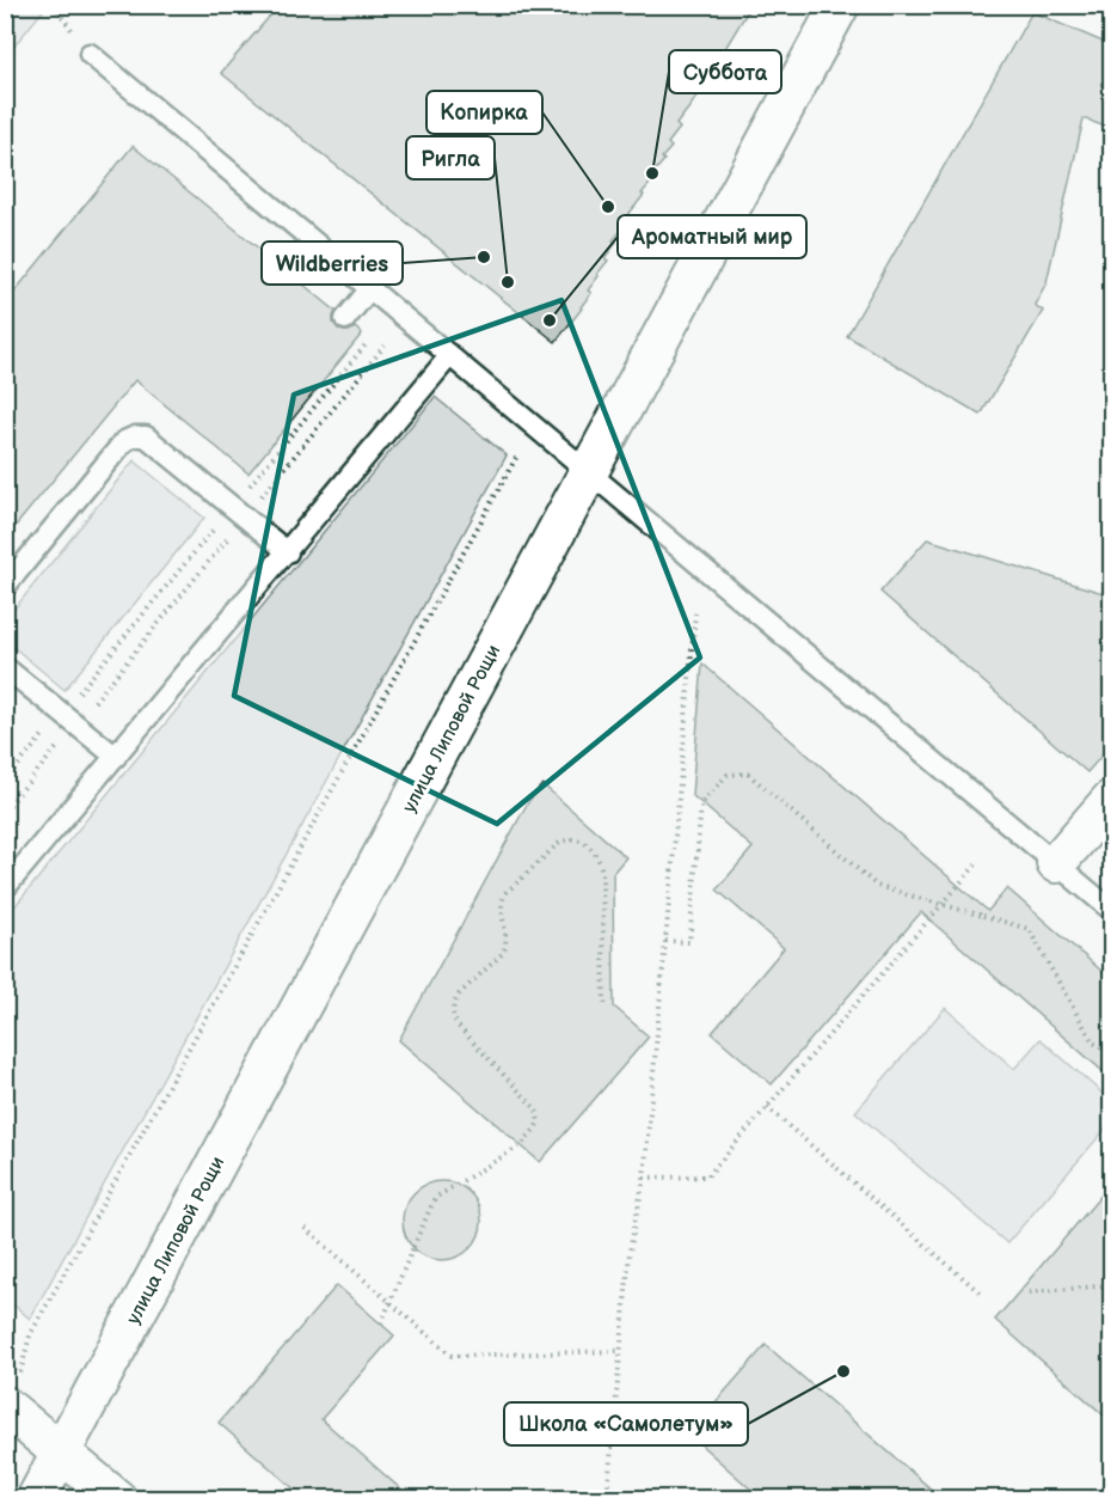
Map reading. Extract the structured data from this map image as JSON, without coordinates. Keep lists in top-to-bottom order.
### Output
{
  "streets": {
    "street": ["улица Липовой Рощи"]
  },
  "places": [
    "Суббота",
    "Копирка",
    "Wildberries",
    "Ригла",
    "Ароматный мир",
    "Школа «Самолетум»"
  ]
}
